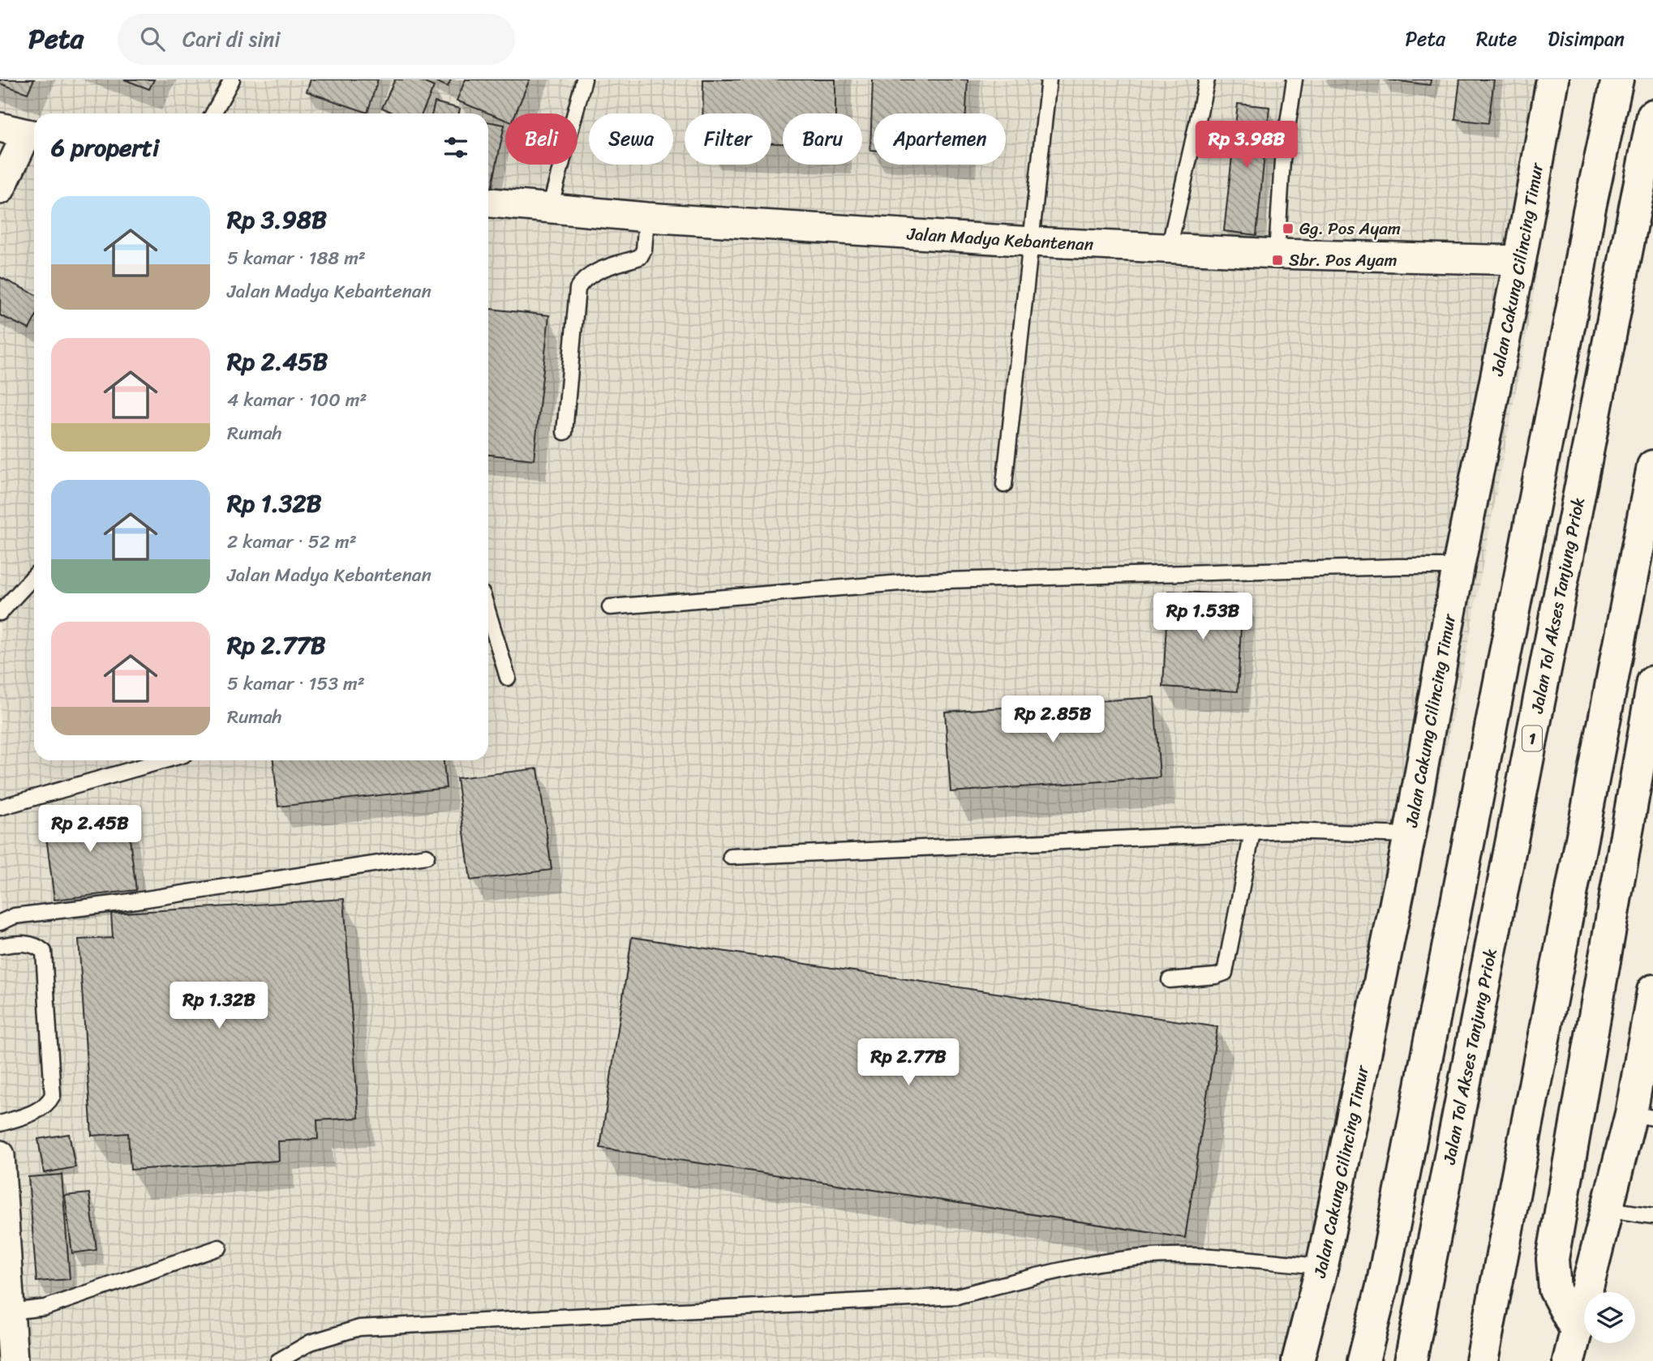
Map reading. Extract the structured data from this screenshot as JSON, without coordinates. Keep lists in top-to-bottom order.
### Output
{
  "streets": {
    "highway": ["Jalan Cakung Cilincing Timur", "Jalan Tol Akses Tanjung Priok", "1"],
    "street": ["Jalan Madya Kebantenan"]
  },
  "crossings": [
    ["Jalan Madya Kebantenan", "Jalan Cakung Cilincing Timur"]
  ],
  "places": {
    "transit": ["Gg. Pos Ayam", "Sbr. Pos Ayam"]
  },
  "page": {
    "header": "Peta",
    "search": "Cari di sini",
    "nav": ["Peta", "Rute", "Disimpan"],
    "chip": [
      "Beli",
      "Sewa",
      "Filter",
      "Baru",
      "Apartemen"
    ],
    "heading": "6 properti",
    "price": [
      "Rp 3.98B",
      "Rp 1.53B",
      "Rp 2.85B",
      "Rp 2.45B",
      "Rp 1.32B",
      "Rp 2.77B"
    ],
    "list": [
      {
        "name": "Rp 3.98B",
        "note": "5 kamar · 188 m² · Jalan Madya Kebantenan"
      },
      {
        "name": "Rp 2.45B",
        "note": "4 kamar · 100 m² · Rumah"
      },
      {
        "name": "Rp 1.32B",
        "note": "2 kamar · 52 m² · Jalan Madya Kebantenan"
      },
      {
        "name": "Rp 2.77B",
        "note": "5 kamar · 153 m² · Rumah"
      }
    ]
  }
}
